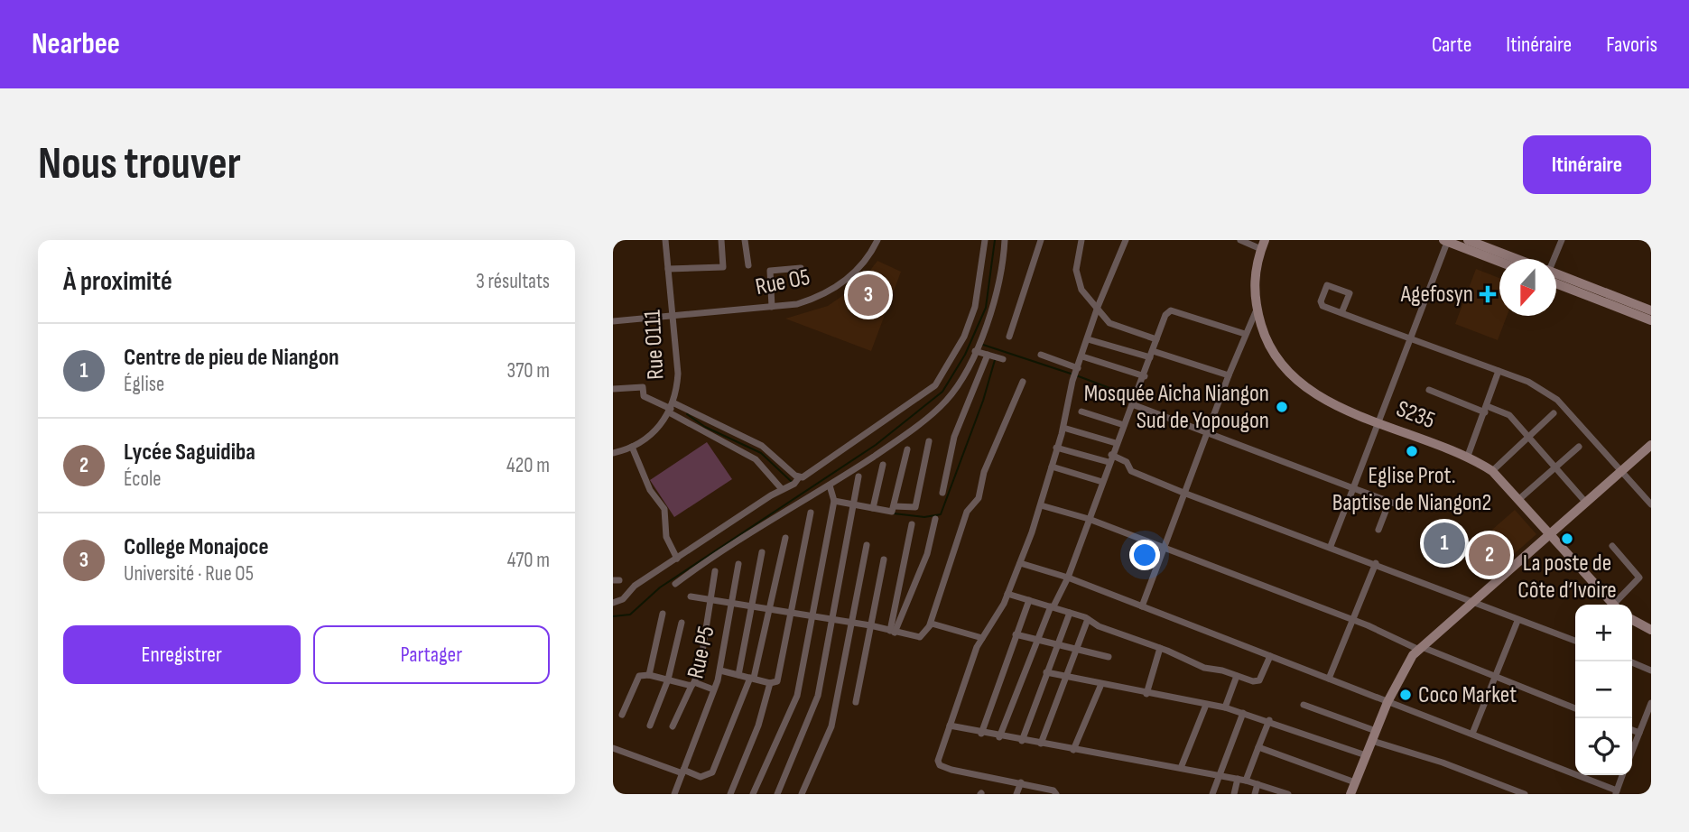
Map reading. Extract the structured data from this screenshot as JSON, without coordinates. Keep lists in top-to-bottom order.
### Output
{
  "streets": {
    "street": [
      "Rue O5",
      "Rue O111",
      "S235",
      "Rue P5"
    ]
  },
  "crossings": [
    ["Rue O5", "Rue O111"]
  ],
  "places": {
    "health": ["Agefosyn"],
    "other": [
      "Mosquée Aicha Niangon Sud de Yopougon",
      "Eglise Prot. Baptise de Niangon2",
      "La poste de Côte d’Ivoire",
      "Coco Market"
    ]
  },
  "north": "bottom",
  "page": {
    "header": "Nearbee",
    "nav": ["Carte", "Itinéraire", "Favoris"],
    "buttons": [
      "Itinéraire",
      ["Enregistrer", "Partager"]
    ],
    "title": "Nous trouver",
    "heading": ["À proximité", "3 résultats"],
    "pins": ["3", "1", "2"],
    "list": [
      {
        "mark": "1",
        "name": "Centre de pieu de Niangon",
        "note": "Église",
        "value": "370 m"
      },
      {
        "mark": "2",
        "name": "Lycée Saguidiba",
        "note": "École",
        "value": "420 m"
      },
      {
        "mark": "3",
        "name": "College Monajoce",
        "note": "Université · Rue O5",
        "value": "470 m"
      }
    ],
    "map_buttons": ["+", "−"]
  }
}
